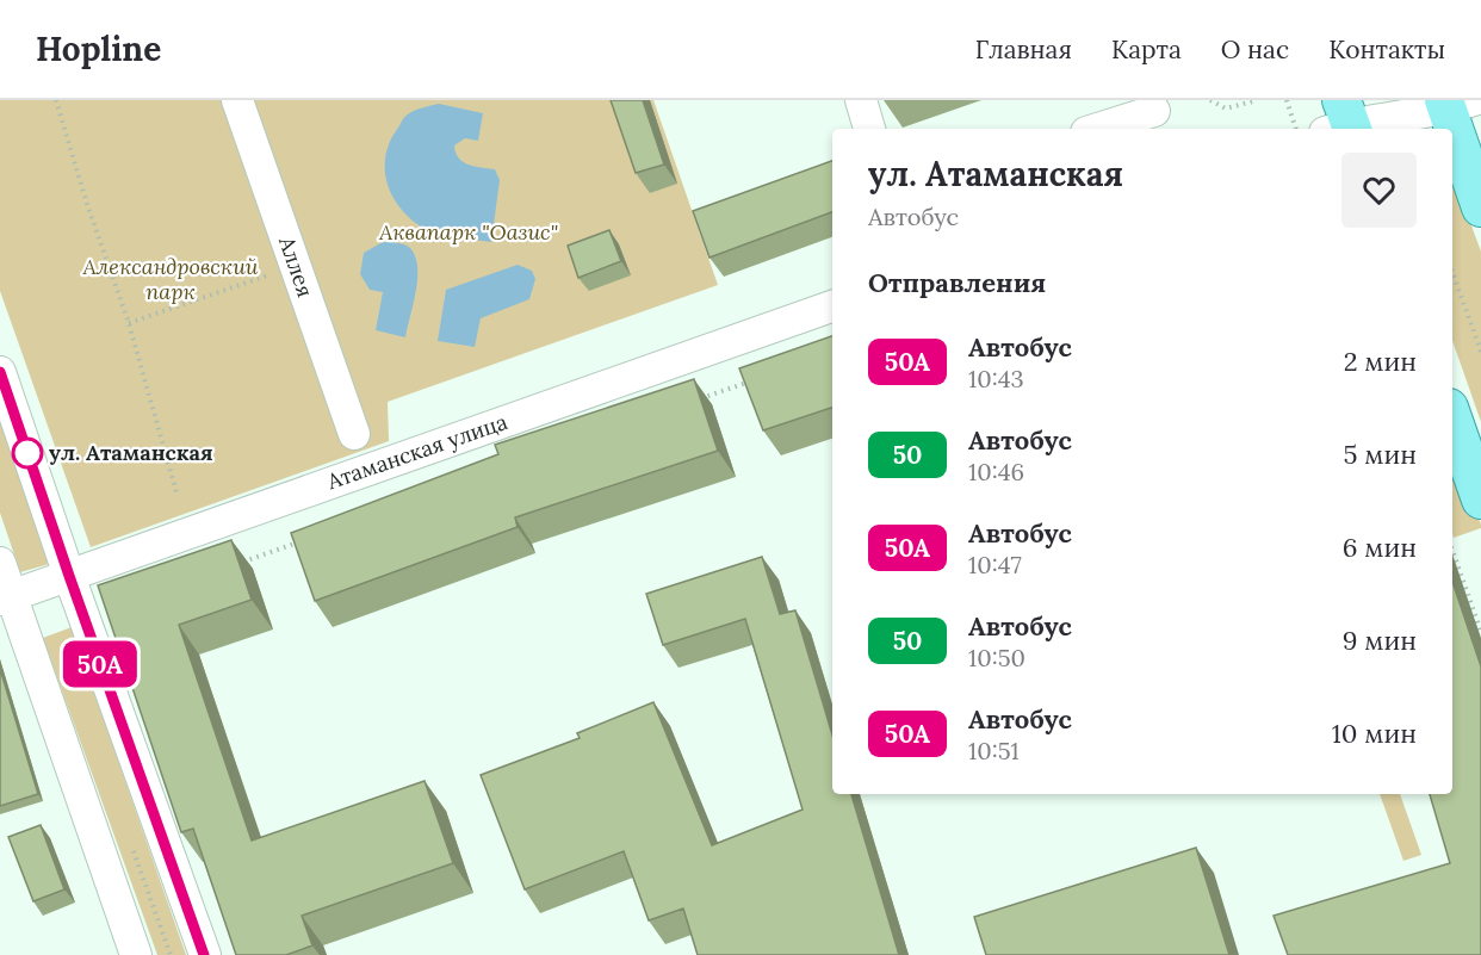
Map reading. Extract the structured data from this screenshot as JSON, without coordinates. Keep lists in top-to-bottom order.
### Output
{
  "streets": {
    "street": ["Аллея", "Атаманская улица"]
  },
  "parks": ["Аквапарк \"Оазис\"", "Александровский парк"],
  "places": ["ул. Атаманская"],
  "lines": ["bus line 50А"],
  "page": {
    "header": "Hopline",
    "nav": [
      "Главная",
      "Карта",
      "О нас",
      "Контакты"
    ],
    "on_map": "50А",
    "heading": [
      ["ул. Атаманская", "Автобус"],
      "Отправления"
    ],
    "list": [
      {
        "mark": "50А",
        "name": "Автобус",
        "note": "10:43",
        "value": "2 мин"
      },
      {
        "mark": "50",
        "name": "Автобус",
        "note": "10:46",
        "value": "5 мин"
      },
      {
        "mark": "50А",
        "name": "Автобус",
        "note": "10:47",
        "value": "6 мин"
      },
      {
        "mark": "50",
        "name": "Автобус",
        "note": "10:50",
        "value": "9 мин"
      },
      {
        "mark": "50А",
        "name": "Автобус",
        "note": "10:51",
        "value": "10 мин"
      }
    ]
  }
}
